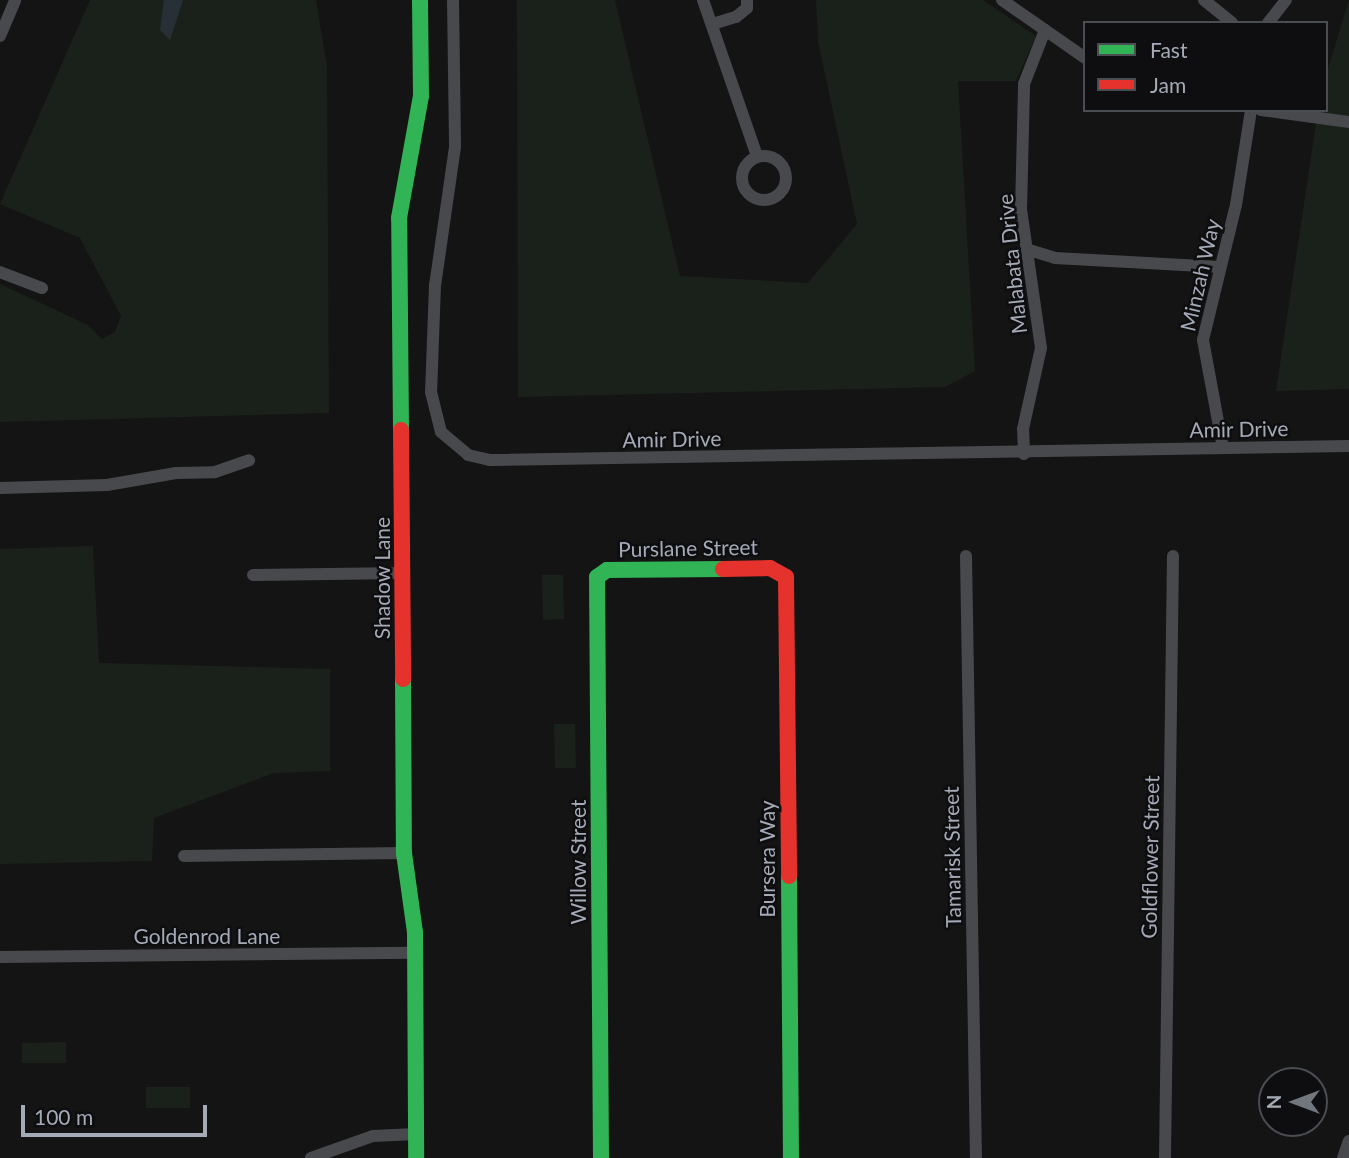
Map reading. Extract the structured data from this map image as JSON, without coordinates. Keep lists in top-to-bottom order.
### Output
{
  "streets": {
    "street": [
      "Malabata Drive",
      "Minzah Way",
      "Amir Drive",
      "Purslane Street",
      "Shadow Lane",
      "Tamarisk Street",
      "Goldflower Street",
      "Bursera Way",
      "Willow Street",
      "Goldenrod Lane"
    ]
  },
  "crossings": [
    ["Malabata Drive", "Amir Drive"],
    ["Minzah Way", "Amir Drive"],
    ["Purslane Street", "Bursera Way"],
    ["Purslane Street", "Willow Street"],
    ["Shadow Lane", "Goldenrod Lane"]
  ],
  "legend": ["Fast", "Jam"],
  "scale_bar": "100 m",
  "north": "left"
}
